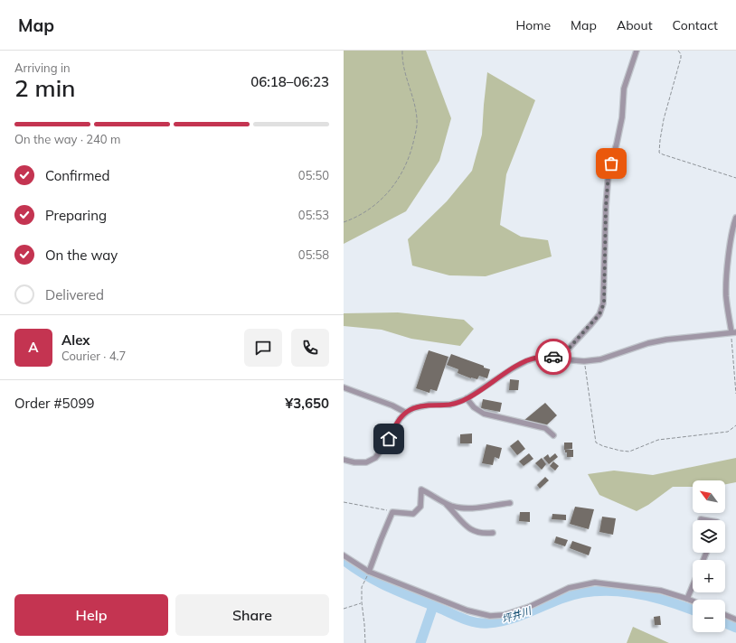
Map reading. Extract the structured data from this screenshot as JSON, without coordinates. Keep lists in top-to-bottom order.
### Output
{
  "water": ["坪井川"],
  "north": "top left",
  "page": {
    "header": "Map",
    "nav": [
      "Home",
      "Map",
      "About",
      "Contact"
    ],
    "heading": ["2 min", "Arriving in", "06:18–06:23"],
    "panel": [
      "Alex",
      "Courier · 4.7",
      "Order #5099",
      "¥3,650"
    ],
    "bar": "On the way · 240 m",
    "list": [
      ["Confirmed", "05:50"],
      ["Preparing", "05:53"],
      ["On the way", "05:58"],
      "Delivered"
    ],
    "round": "A",
    "map_buttons": ["+", "−"],
    "buttons": ["Help", "Share"]
  }
}
